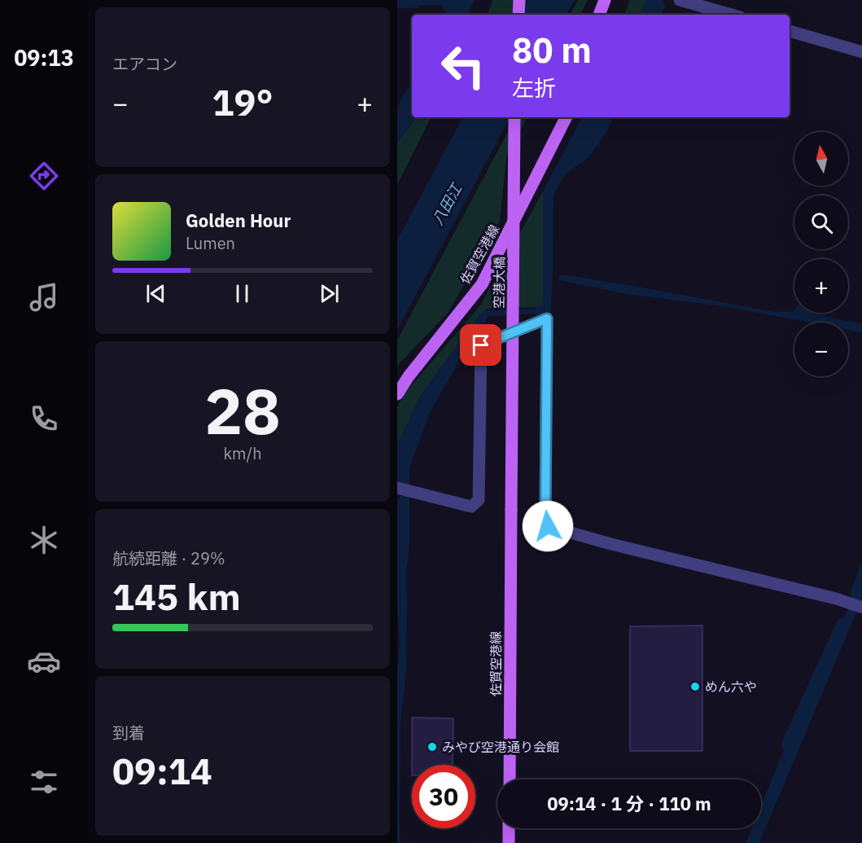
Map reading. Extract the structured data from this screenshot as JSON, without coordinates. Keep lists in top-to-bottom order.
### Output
{
  "streets": {
    "main road": ["佐賀空港線", "空港大橋"]
  },
  "crossings": [
    ["佐賀空港線", "空港大橋"]
  ],
  "water": ["八田江"],
  "places": ["めん六や", "みやび空港通り会館"],
  "north": "top",
  "page": {
    "tabs": "09:13",
    "tile": [
      "エアコン",
      ["28", "km/h"],
      ["航続距離 · 29%", "145 km"],
      ["到着", "09:14"]
    ],
    "turn": ["80 m", "左折"],
    "heat": ["−", "19°", "+"],
    "map_buttons": ["+", "−"],
    "song": ["Golden Hour", "Lumen"],
    "limit": "30",
    "trip": "09:14 · 1 分 · 110 m"
  }
}
